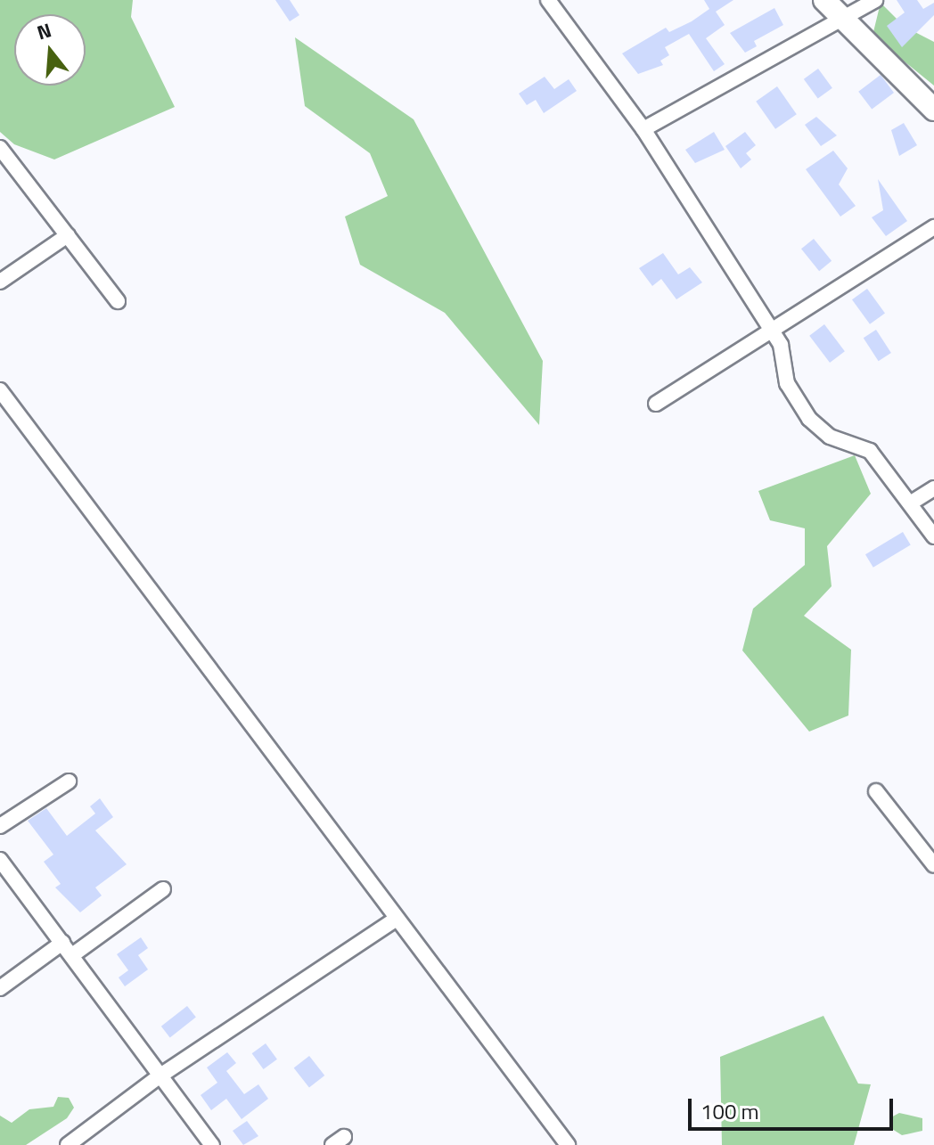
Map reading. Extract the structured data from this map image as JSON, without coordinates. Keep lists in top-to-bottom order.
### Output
{
  "scale_bar": "100 m",
  "north": "top"
}
